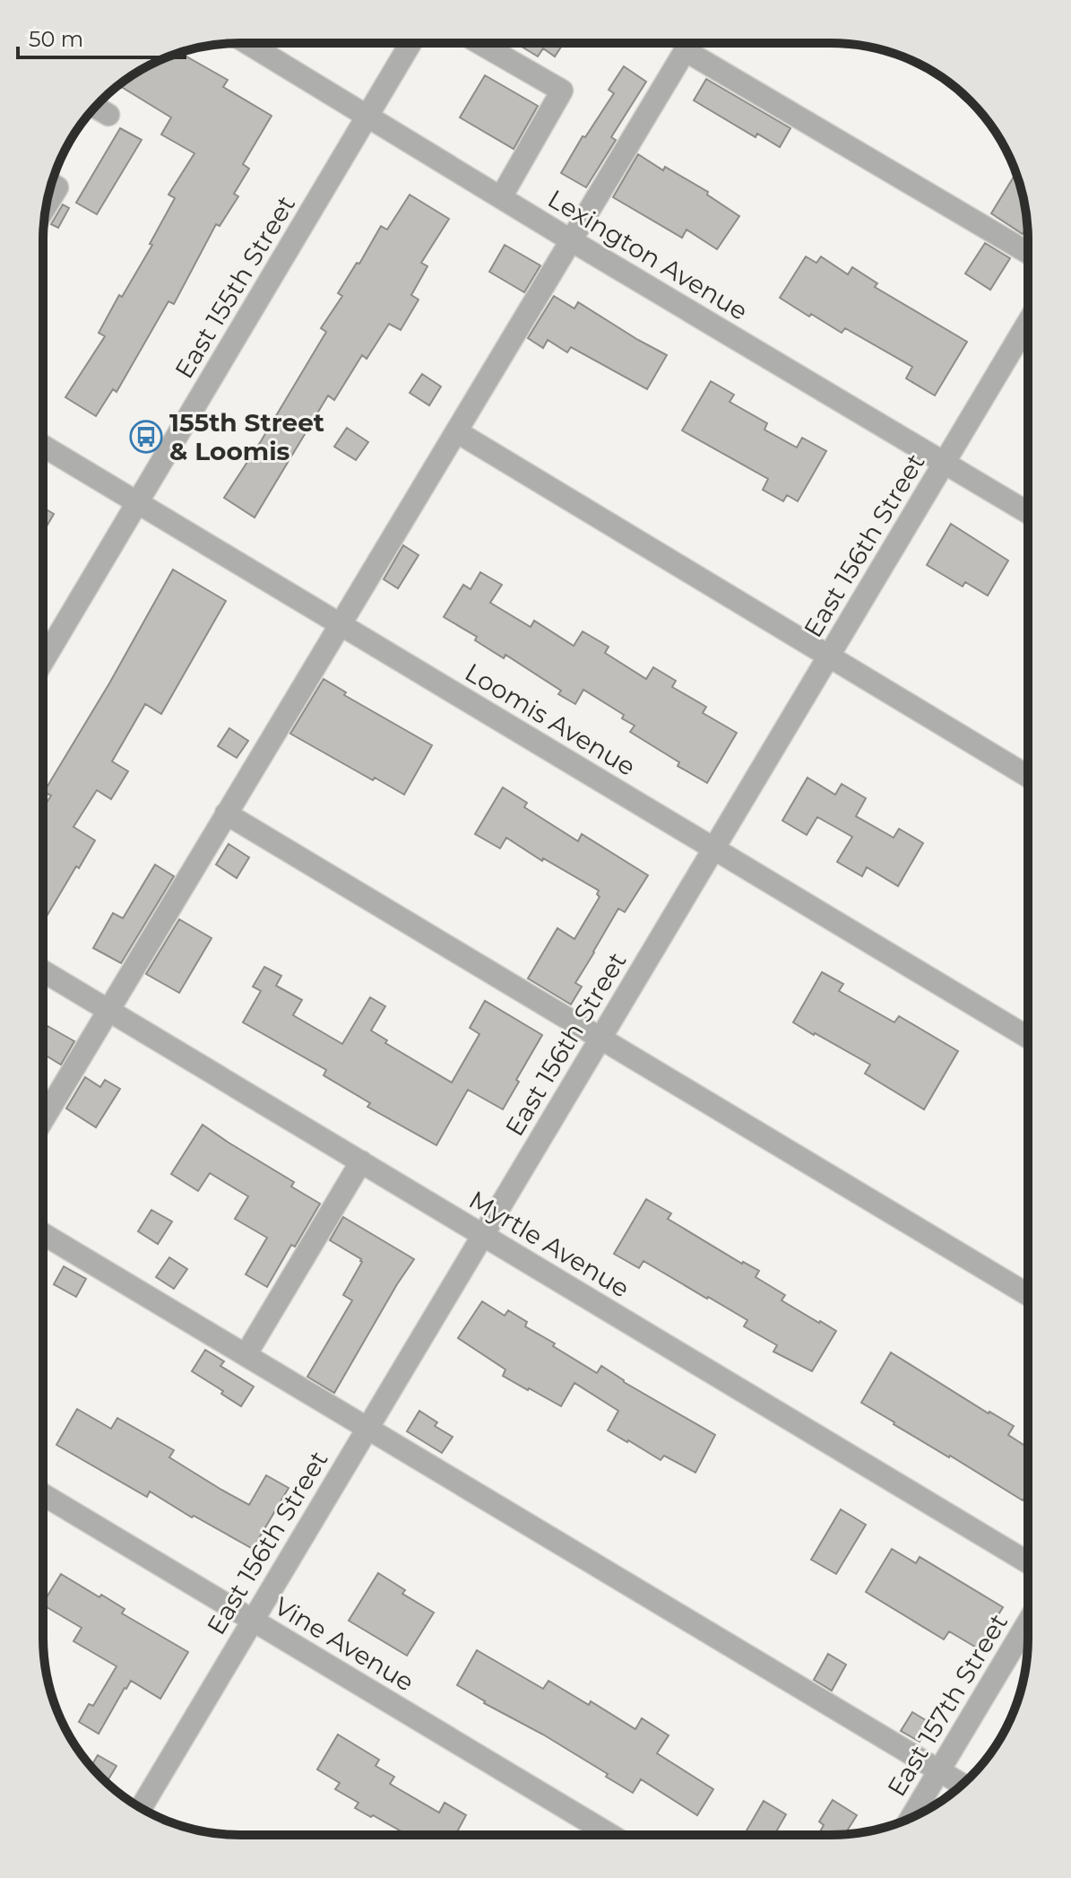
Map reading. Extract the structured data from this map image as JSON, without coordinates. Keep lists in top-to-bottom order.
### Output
{
  "streets": {
    "street": [
      "Lexington Avenue",
      "East 155th Street",
      "East 156th Street",
      "Loomis Avenue",
      "Myrtle Avenue",
      "Vine Avenue",
      "East 157th Street"
    ]
  },
  "crossings": [
    ["Lexington Avenue", "East 155th Street"],
    ["Lexington Avenue", "East 156th Street"],
    ["East 155th Street", "Loomis Avenue"],
    ["East 156th Street", "Loomis Avenue"],
    ["East 156th Street", "Myrtle Avenue"],
    ["East 156th Street", "Vine Avenue"]
  ],
  "places": {
    "bus stop": ["155th Street & Loomis"]
  },
  "scale_bar": "50 m"
}
